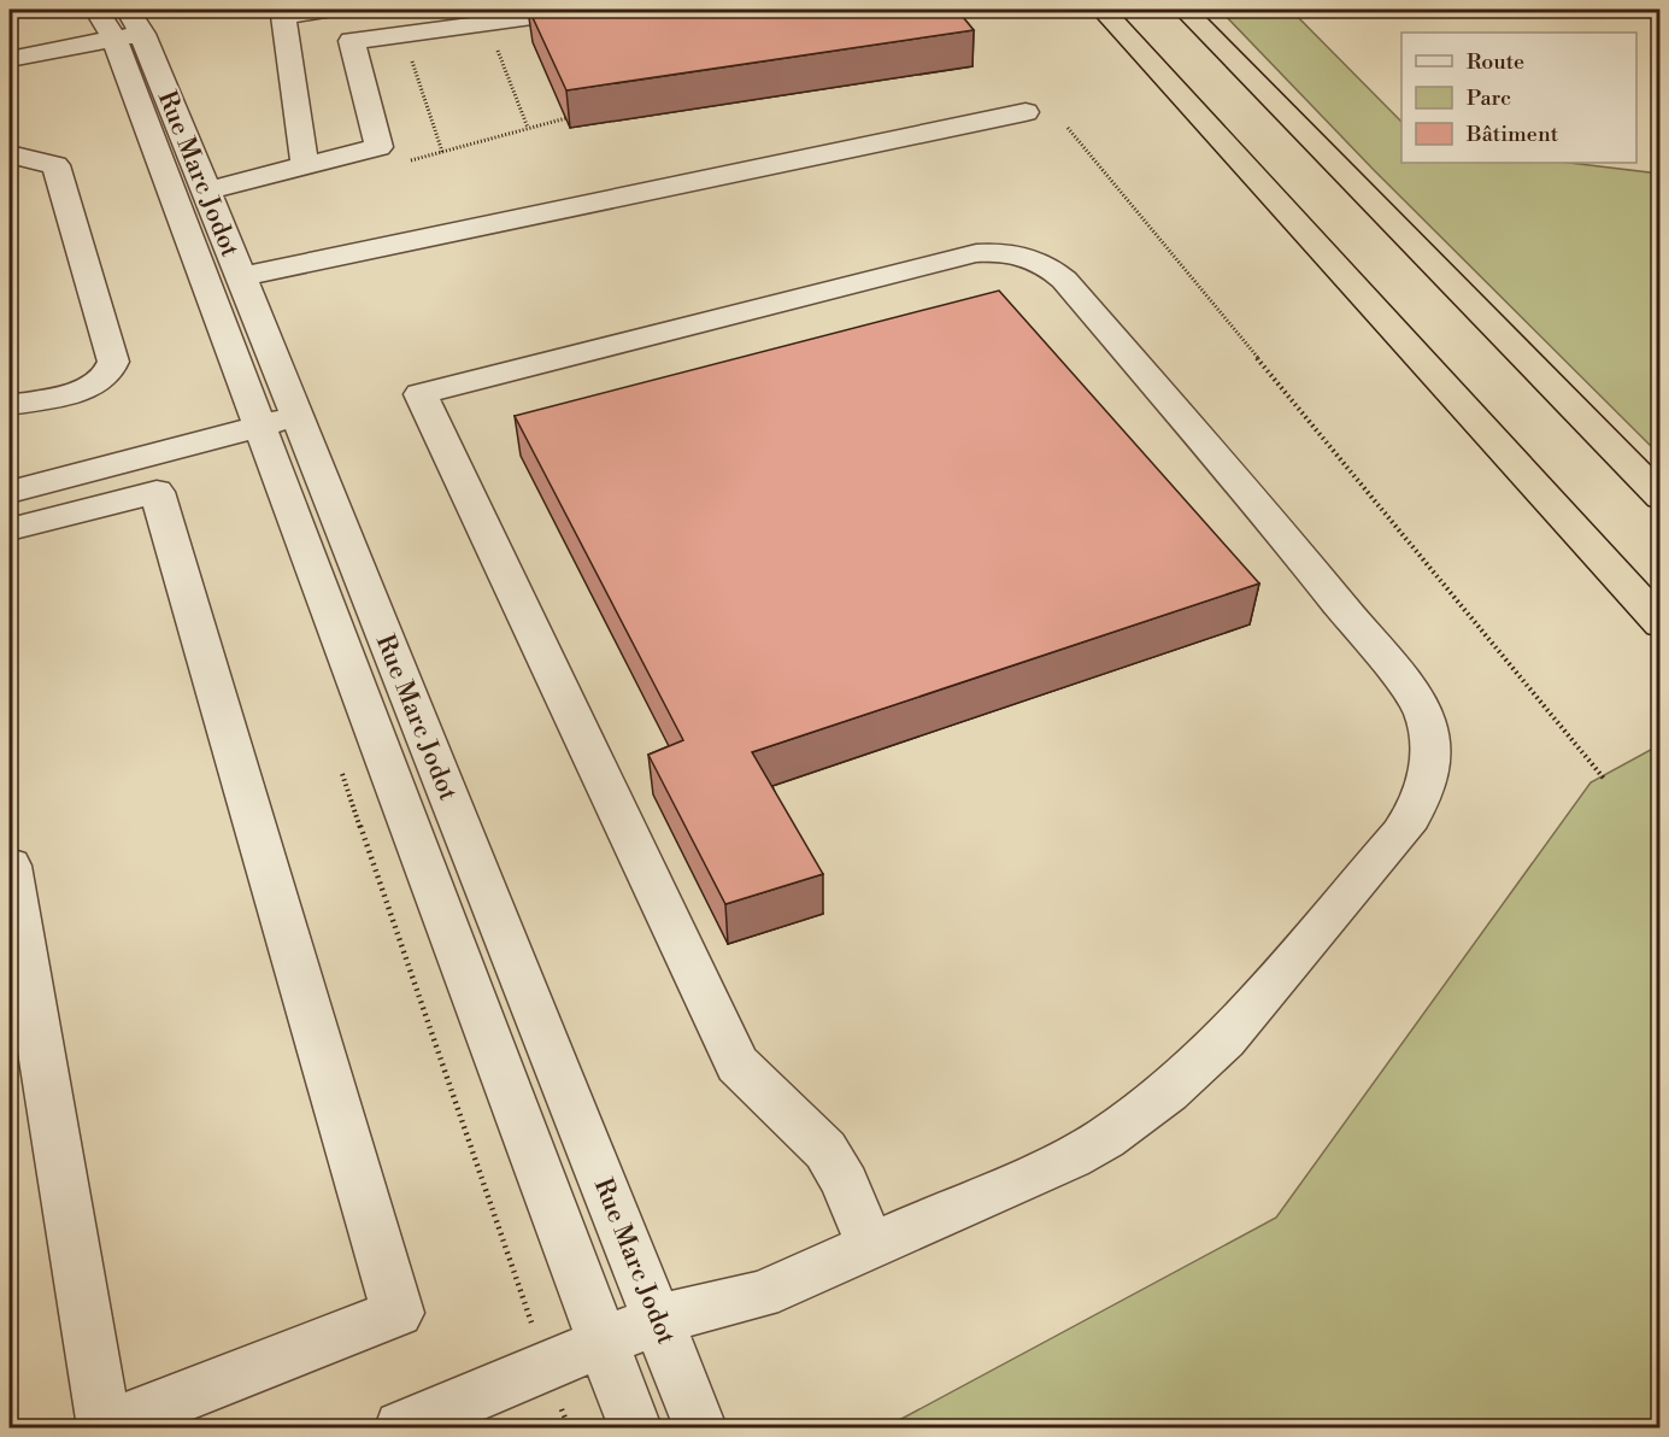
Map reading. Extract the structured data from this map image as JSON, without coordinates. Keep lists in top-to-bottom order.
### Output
{
  "streets": {
    "street": ["Rue Marc Jodot"]
  },
  "legend": ["Route", "Parc", "Bâtiment"]
}
